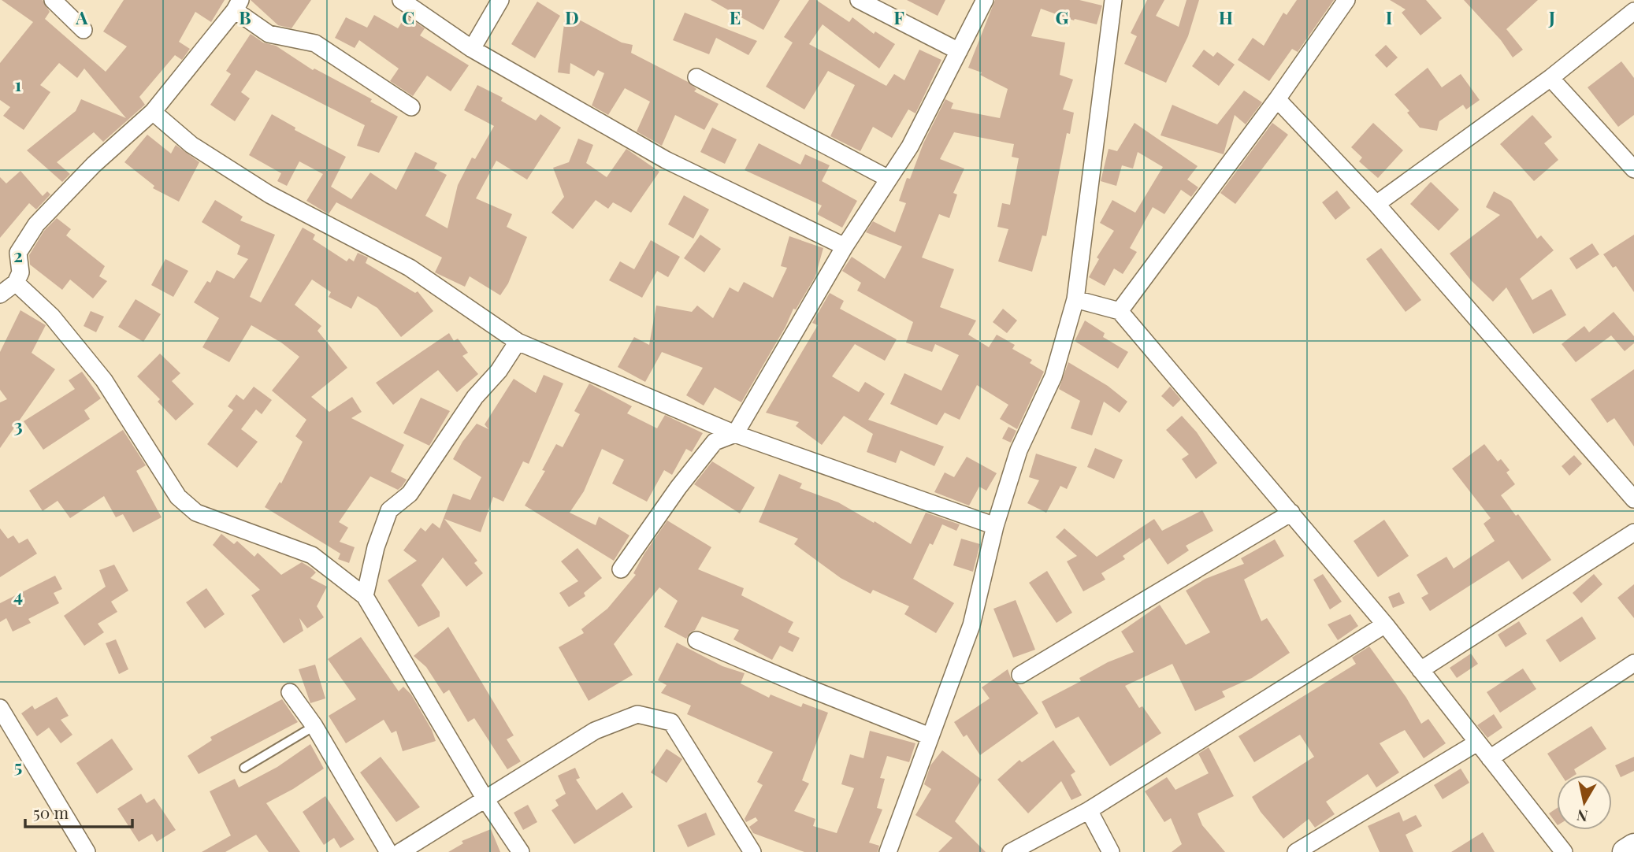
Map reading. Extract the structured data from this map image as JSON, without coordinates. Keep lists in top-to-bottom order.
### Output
{
  "scale_bar": "50 m",
  "north": "bottom",
  "grid": {
    "columns": [
      "A",
      "B",
      "C",
      "D",
      "E",
      "F",
      "G",
      "H",
      "I",
      "J"
    ],
    "rows": [
      "1",
      "2",
      "3",
      "4",
      "5"
    ]
  }
}
